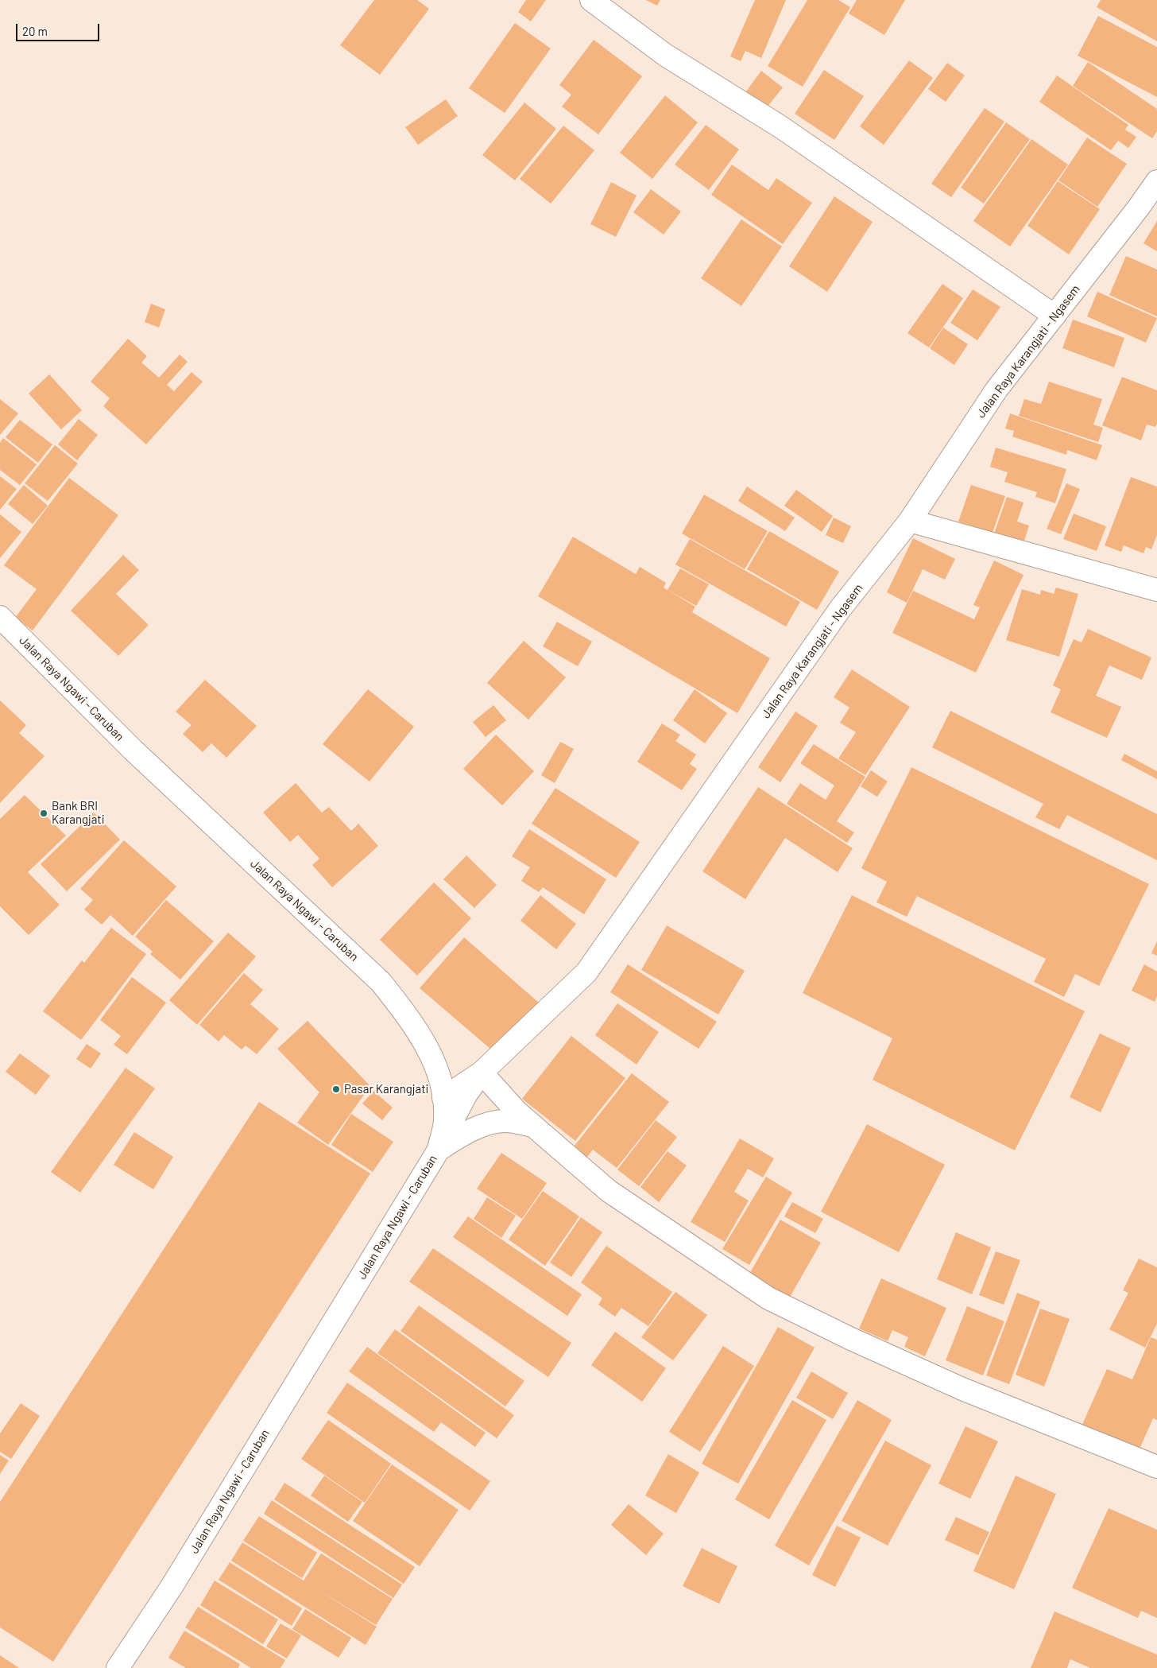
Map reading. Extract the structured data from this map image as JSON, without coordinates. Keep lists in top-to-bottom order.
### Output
{
  "streets": {
    "main road": ["Jalan Raya Karangjati - Ngasem", "Jalan Raya Ngawi - Caruban"]
  },
  "crossings": [
    ["Jalan Raya Karangjati - Ngasem", "Jalan Raya Ngawi - Caruban"]
  ],
  "places": ["Bank BRI Karangjati", "Pasar Karangjati"],
  "scale_bar": "20 m"
}
